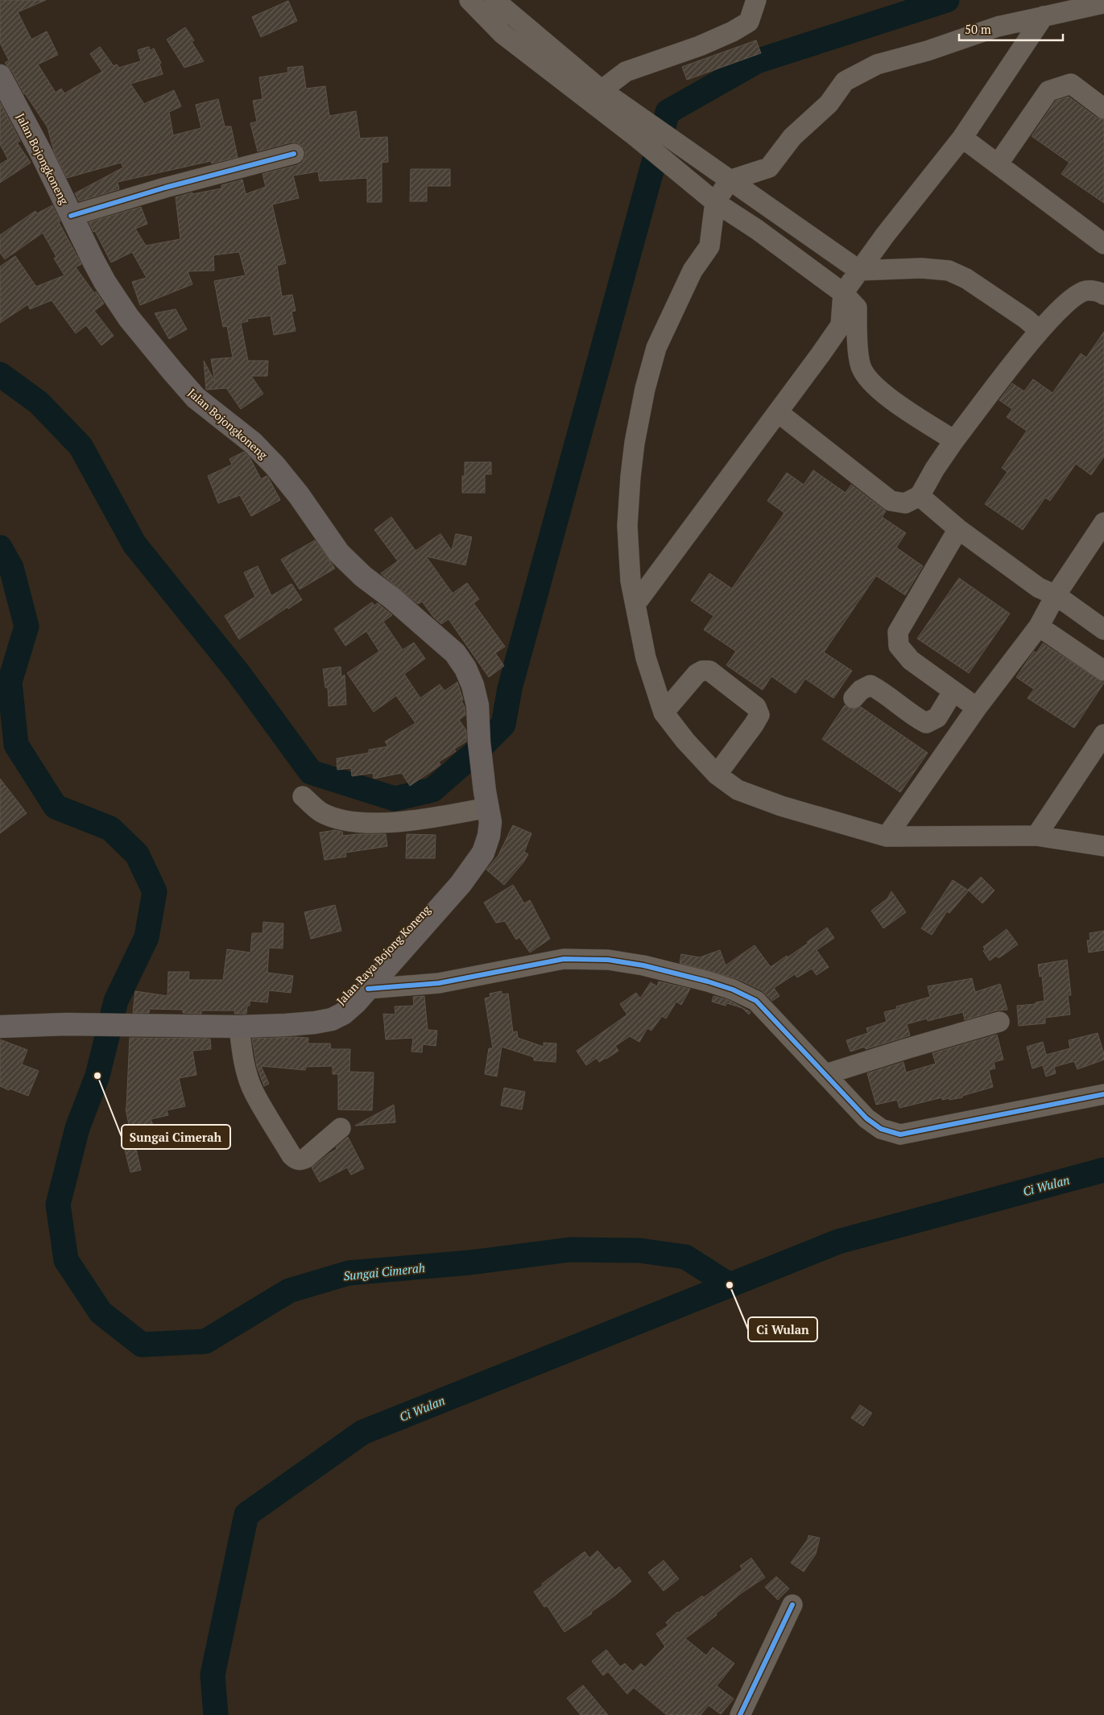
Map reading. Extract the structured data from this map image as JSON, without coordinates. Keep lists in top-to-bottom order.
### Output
{
  "streets": {
    "main road": ["Jalan Bojongkoneng", "Jalan Raya Bojong Koneng"]
  },
  "crossings": [
    ["Jalan Bojongkoneng", "Jalan Raya Bojong Koneng"]
  ],
  "water": ["Ci Wulan", "Sungai Cimerah"],
  "places": ["Sungai Cimerah", "Ci Wulan"],
  "scale_bar": "50 m"
}
